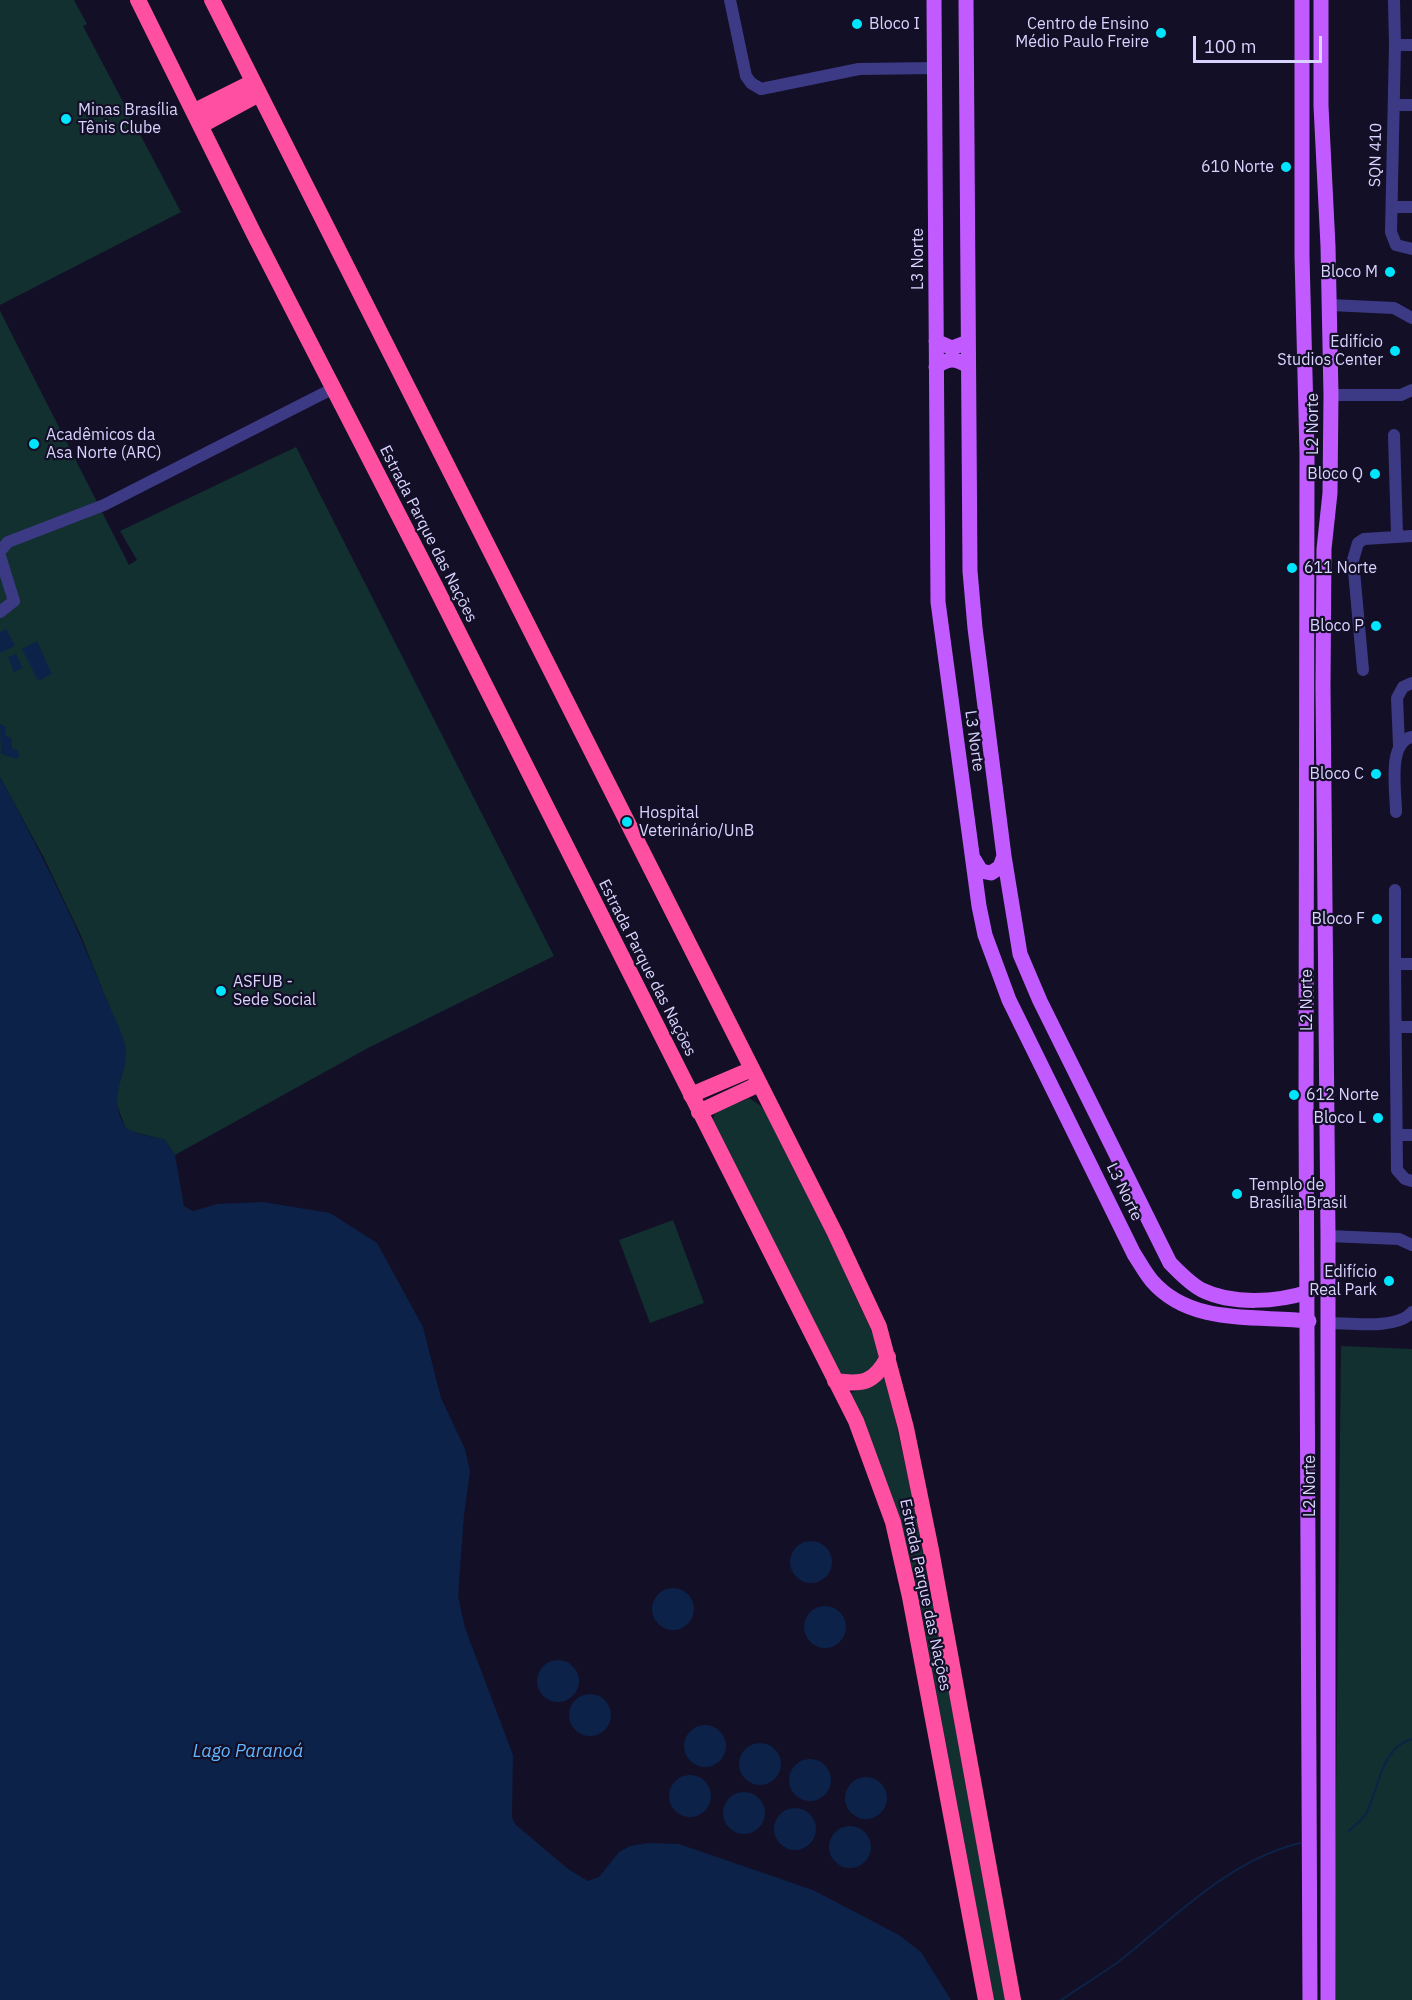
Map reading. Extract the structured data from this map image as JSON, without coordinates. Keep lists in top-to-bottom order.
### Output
{
  "streets": {
    "highway": ["Estrada Parque das Nações"],
    "main road": ["L3 Norte", "L2 Norte"],
    "street": ["SQN 410"]
  },
  "crossings": [
    ["L3 Norte", "L2 Norte"]
  ],
  "water": ["Lago Paranoá"],
  "places": [
    "Bloco I",
    "Centro de Ensino Médio Paulo Freire",
    "Minas Brasília Tênis Clube",
    "610 Norte",
    "Bloco M",
    "Edifício Studios Center",
    "Acadêmicos da Asa Norte (ARC)",
    "Bloco Q",
    "611 Norte",
    "Bloco P",
    "Bloco C",
    "Hospital Veterinário/UnB",
    "Bloco F",
    "ASFUB - Sede Social",
    "612 Norte",
    "Bloco L",
    "Templo de Brasília Brasil",
    "Edifício Real Park"
  ],
  "scale_bar": "100 m"
}
